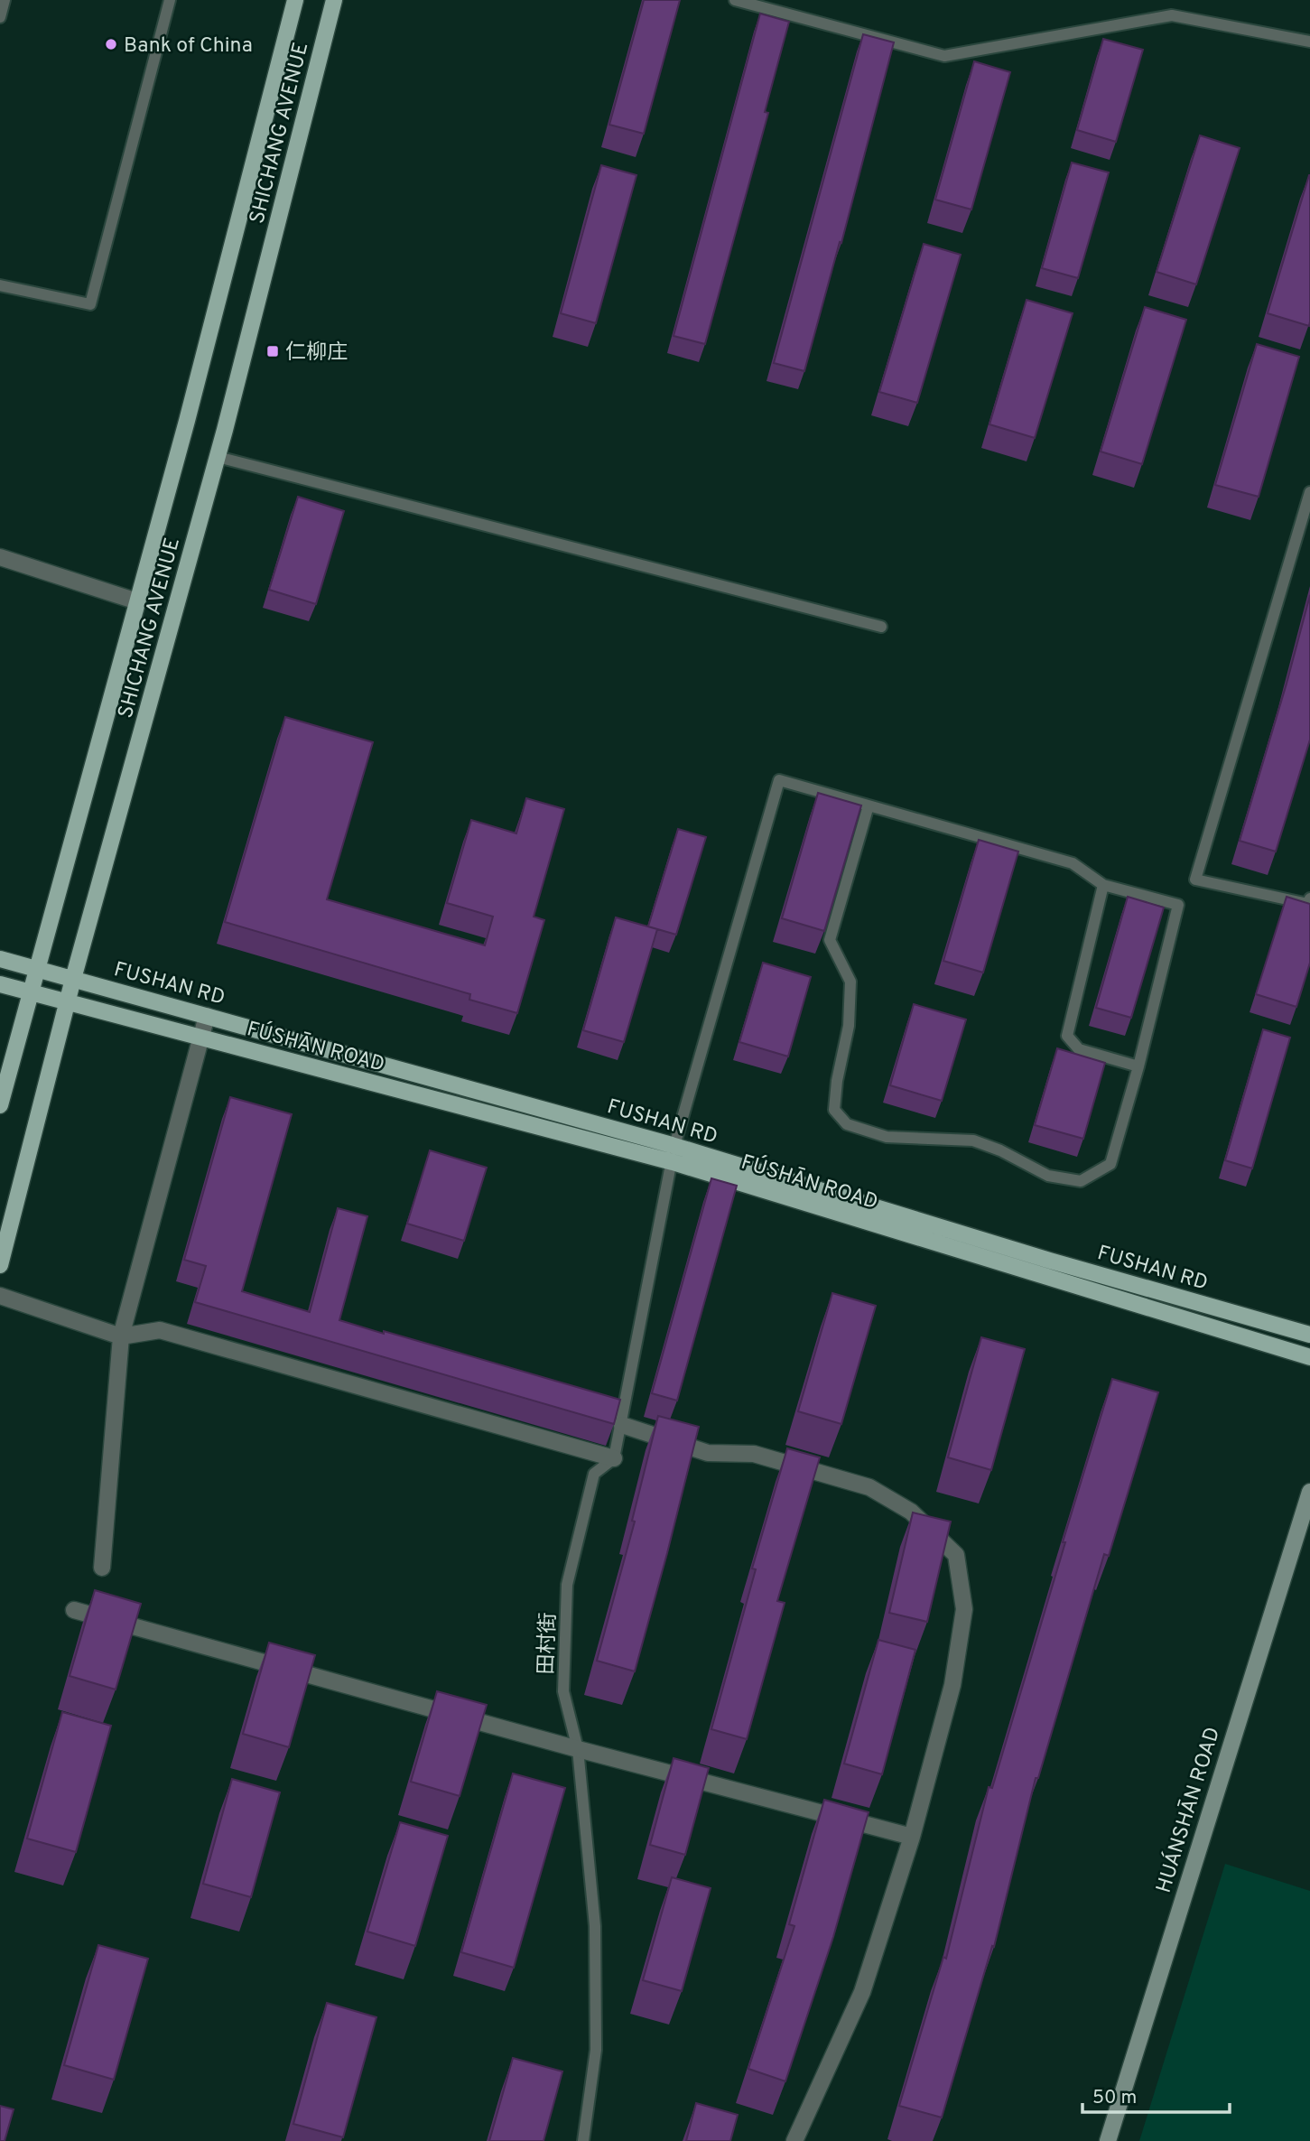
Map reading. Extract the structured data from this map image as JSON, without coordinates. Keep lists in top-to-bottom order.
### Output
{
  "streets": {
    "main road": [
      "SHICHANG AVENUE",
      "FUSHAN RD",
      "FÚSHĀN ROAD",
      "HUÁNSHĀN ROAD"
    ],
    "lane": ["田村街"]
  },
  "crossings": [
    ["SHICHANG AVENUE", "FUSHAN RD"],
    ["SHICHANG AVENUE", "FÚSHĀN ROAD"],
    ["FUSHAN RD", "FÚSHĀN ROAD"]
  ],
  "places": {
    "other": ["Bank of China"],
    "transit": ["仁柳庄"]
  },
  "scale_bar": "50 m"
}
